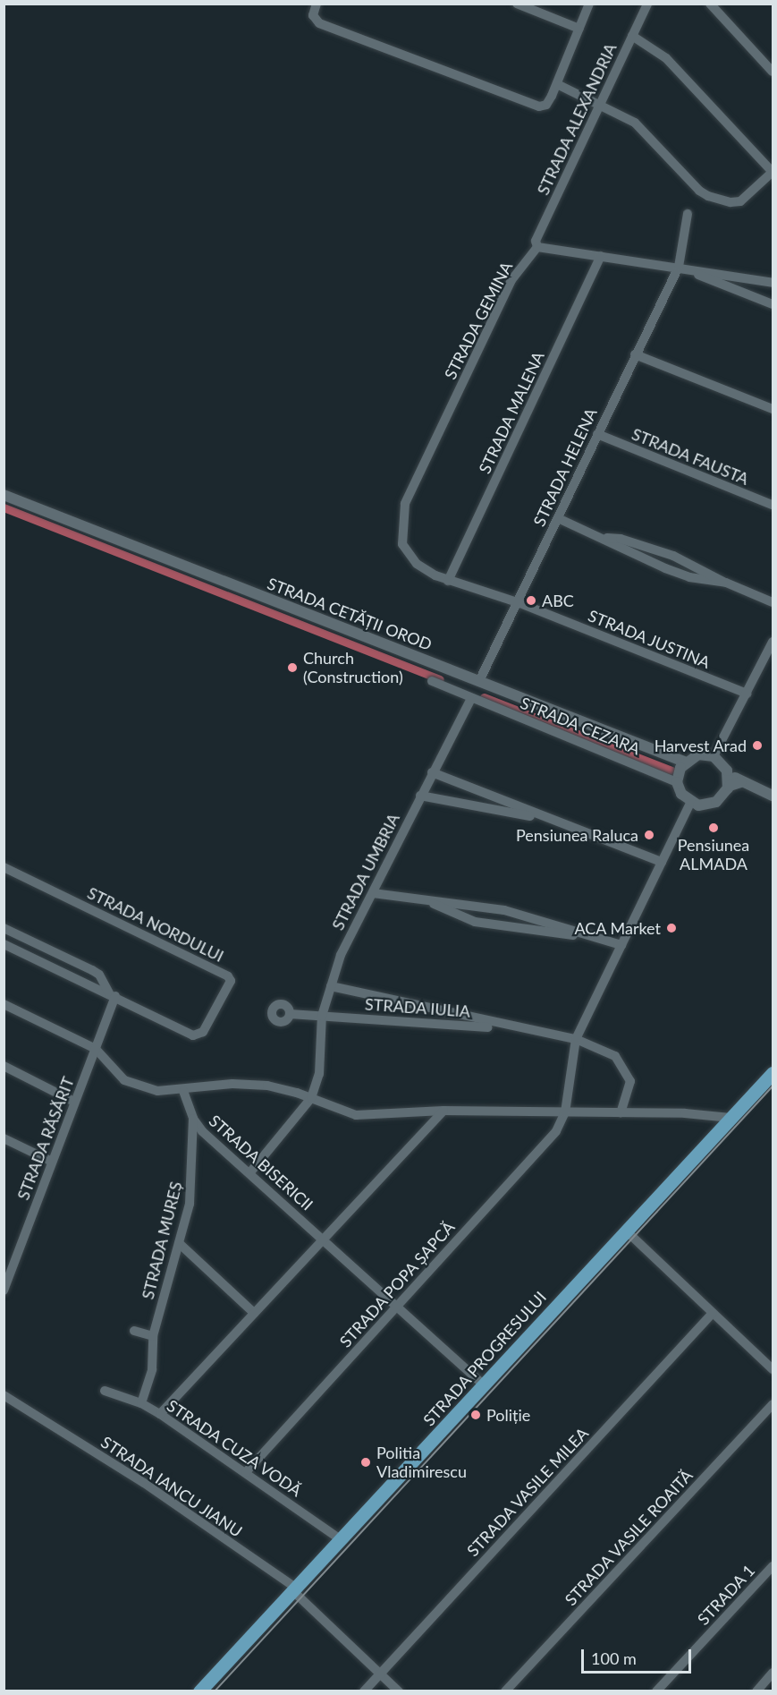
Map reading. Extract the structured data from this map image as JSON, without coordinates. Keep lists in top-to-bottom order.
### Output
{
  "streets": {
    "main road": ["STRADA PROGRESULUI"],
    "street": [
      "STRADA ALEXANDRIA",
      "STRADA GEMINA",
      "STRADA MALENA",
      "STRADA FAUSTA",
      "STRADA HELENA",
      "STRADA CETĂȚII OROD",
      "STRADA JUSTINA",
      "STRADA CEZARA",
      "STRADA UMBRIA",
      "STRADA NORDULUI",
      "STRADA IULIA",
      "STRADA RĂSĂRIT",
      "STRADA BISERICII",
      "STRADA MUREȘ",
      "STRADA POPA ȘAPCĂ",
      "STRADA CUZA VODĂ",
      "STRADA IANCU JIANU",
      "STRADA VASILE MILEA",
      "STRADA VASILE ROAITĂ",
      "STRADA 1"
    ]
  },
  "crossings": [
    ["STRADA ALEXANDRIA", "STRADA GEMINA"],
    ["STRADA GEMINA", "STRADA MALENA"],
    ["STRADA GEMINA", "STRADA JUSTINA"],
    ["STRADA MALENA", "STRADA JUSTINA"],
    ["STRADA FAUSTA", "STRADA HELENA"],
    ["STRADA HELENA", "STRADA CETĂȚII OROD"],
    ["STRADA HELENA", "STRADA JUSTINA"],
    ["STRADA CETĂȚII OROD", "STRADA CEZARA"],
    ["STRADA UMBRIA", "STRADA IULIA"],
    ["STRADA NORDULUI", "STRADA RĂSĂRIT"],
    ["STRADA BISERICII", "STRADA MUREȘ"],
    ["STRADA BISERICII", "STRADA POPA ȘAPCĂ"],
    ["STRADA BISERICII", "STRADA PROGRESULUI"],
    ["STRADA MUREȘ", "STRADA CUZA VODĂ"],
    ["STRADA POPA ȘAPCĂ", "STRADA CUZA VODĂ"],
    ["STRADA PROGRESULUI", "STRADA CUZA VODĂ"],
    ["STRADA PROGRESULUI", "STRADA IANCU JIANU"],
    ["STRADA IANCU JIANU", "STRADA VASILE MILEA"]
  ],
  "places": [
    "ABC",
    "Church (Construction)",
    "Harvest Arad",
    "Pensiunea ALMADA",
    "Pensiunea Raluca",
    "ACA Market",
    "Poliție",
    "Politia Vladimirescu"
  ],
  "scale_bar": "100 m"
}
